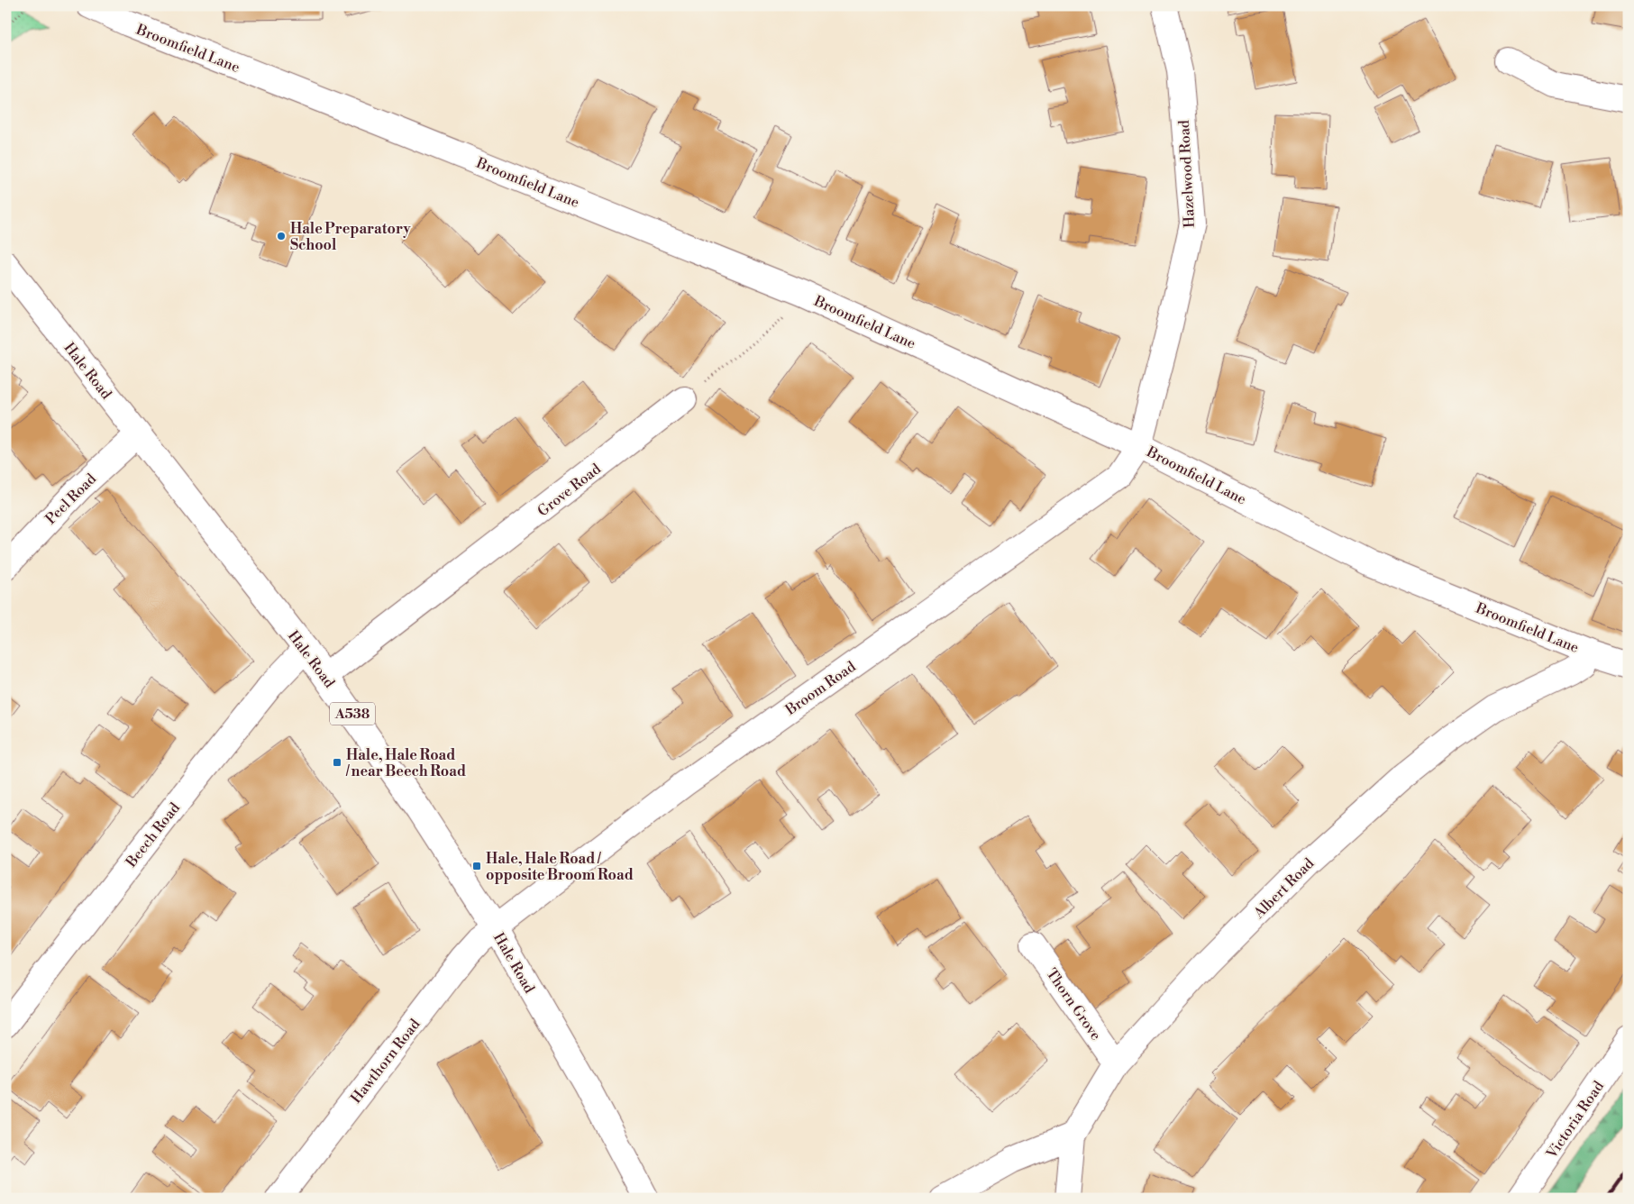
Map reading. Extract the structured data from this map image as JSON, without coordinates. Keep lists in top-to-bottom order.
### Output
{
  "streets": {
    "street": [
      "Broomfield Lane",
      "Hazelwood Road",
      "Hale Road",
      "Grove Road",
      "Peel Road",
      "Broom Road",
      "A538",
      "Beech Road",
      "Albert Road",
      "Thorn Grove",
      "Hawthorn Road",
      "Victoria Road"
    ]
  },
  "crossings": [
    ["Broomfield Lane", "Hazelwood Road"],
    ["Broomfield Lane", "Broom Road"],
    ["Broomfield Lane", "Albert Road"],
    ["Hazelwood Road", "Broom Road"],
    ["Hale Road", "Grove Road"],
    ["Hale Road", "Peel Road"],
    ["Hale Road", "Broom Road"],
    ["Hale Road", "Beech Road"],
    ["Hale Road", "Hawthorn Road"],
    ["Broom Road", "Hawthorn Road"],
    ["Albert Road", "Thorn Grove"]
  ],
  "places": {
    "other": ["Hale Preparatory School"],
    "transit": ["Hale, Hale Road / near Beech Road", "Hale, Hale Road / opposite Broom Road"]
  }
}
